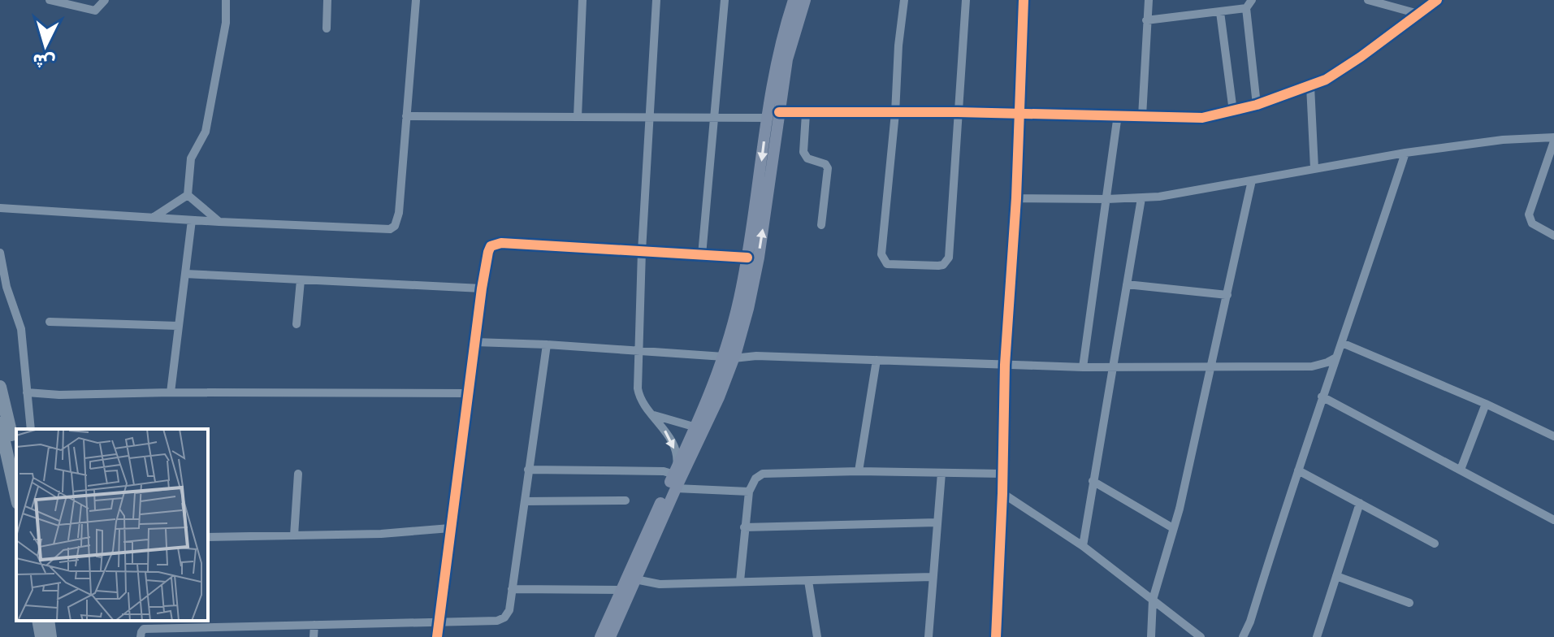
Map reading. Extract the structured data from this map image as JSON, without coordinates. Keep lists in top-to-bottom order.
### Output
{
  "north": "bottom"
}
